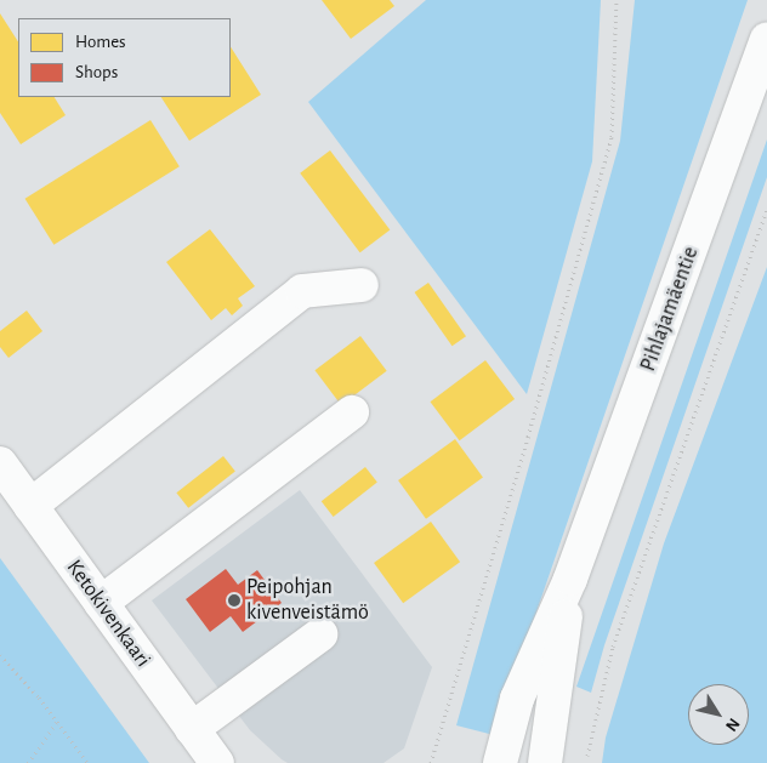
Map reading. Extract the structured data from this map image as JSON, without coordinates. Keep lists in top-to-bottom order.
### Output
{
  "streets": {
    "main road": ["Pihlajamäentie", "Ketokivenkaari"]
  },
  "places": ["Peipohjan kivenveistämö"],
  "legend": ["Homes", "Shops"],
  "north": "bottom right"
}
